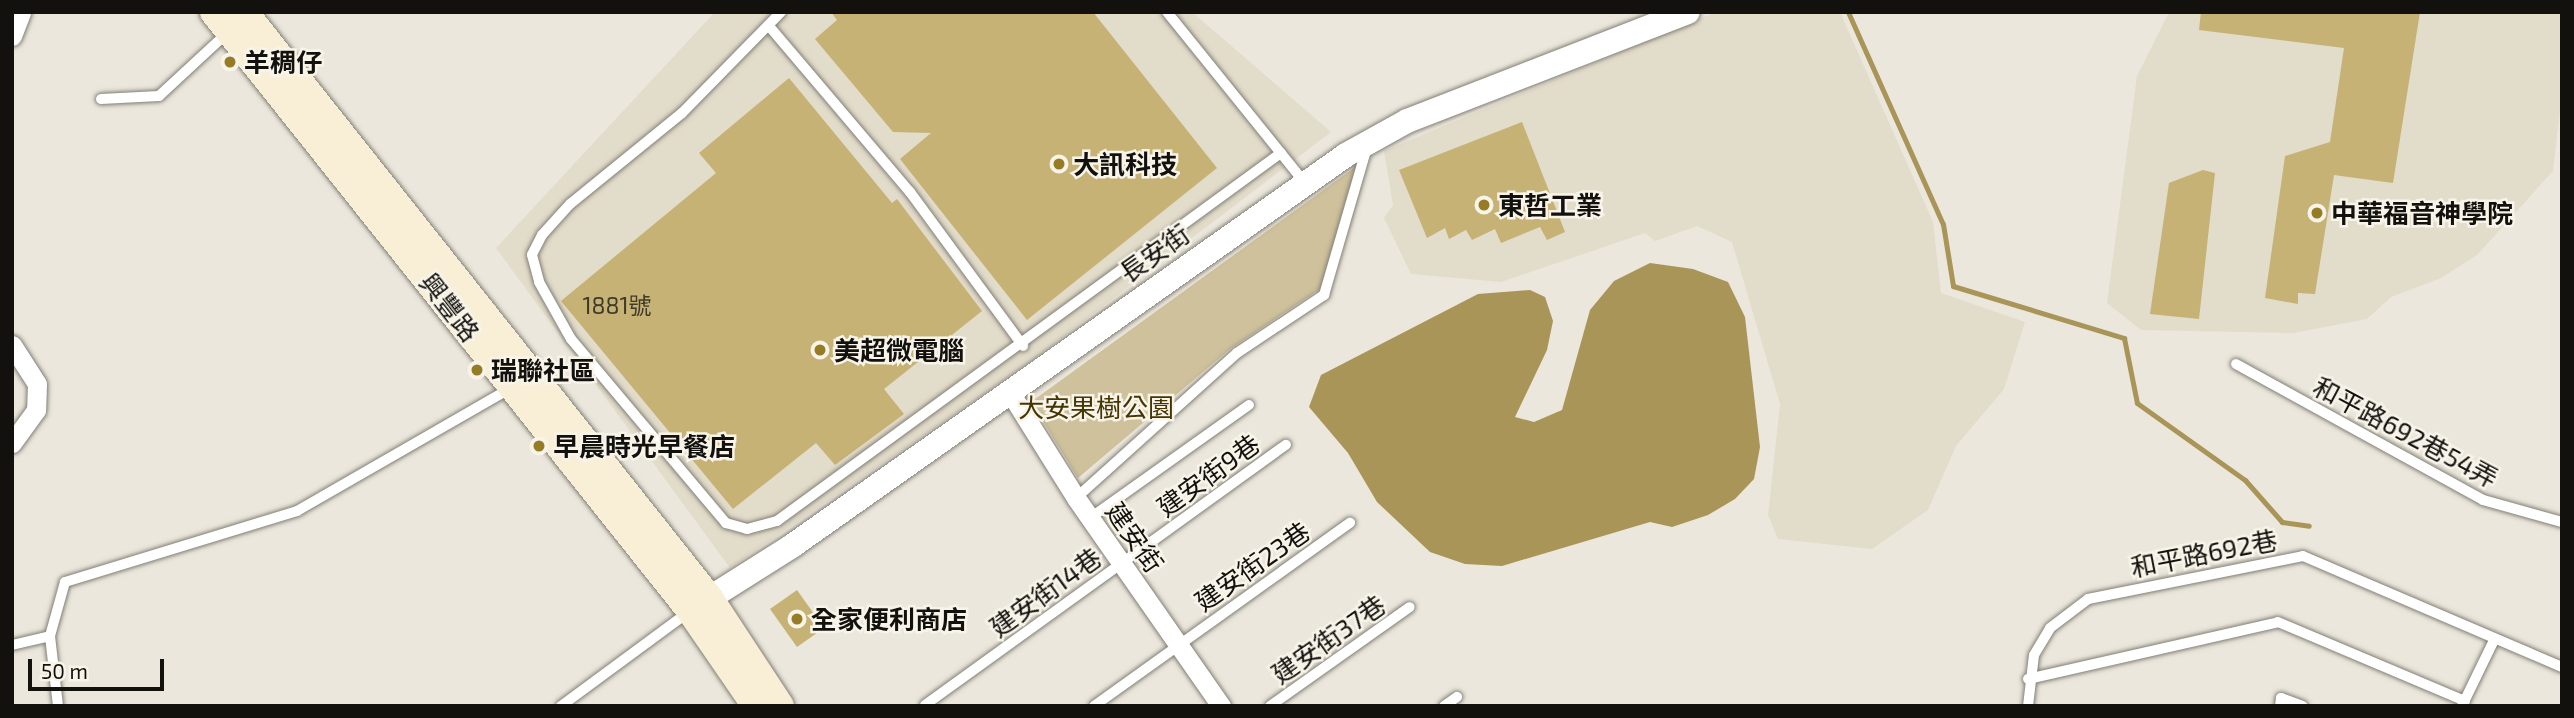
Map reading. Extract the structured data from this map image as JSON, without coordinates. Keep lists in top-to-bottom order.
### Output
{
  "streets": {
    "main road": ["興豐路"],
    "street": ["長安街", "建安街"],
    "lane": [
      "和平路692巷54弄",
      "建安街9巷",
      "和平路692巷",
      "建安街23巷",
      "建安街14巷",
      "建安街37巷"
    ]
  },
  "crossings": [
    ["長安街", "興豐路"],
    ["長安街", "建安街"],
    ["建安街9巷", "建安街"],
    ["建安街9巷", "建安街14巷"],
    ["建安街", "建安街23巷"],
    ["建安街", "建安街14巷"]
  ],
  "parks": ["大安果樹公園"],
  "places": [
    "羊稠仔",
    "大訊科技",
    "東哲工業",
    "中華福音神學院",
    "美超微電腦",
    "瑞聯社區",
    "早晨時光早餐店",
    "全家便利商店"
  ],
  "house_numbers": ["1881號"],
  "scale_bar": "50 m"
}
